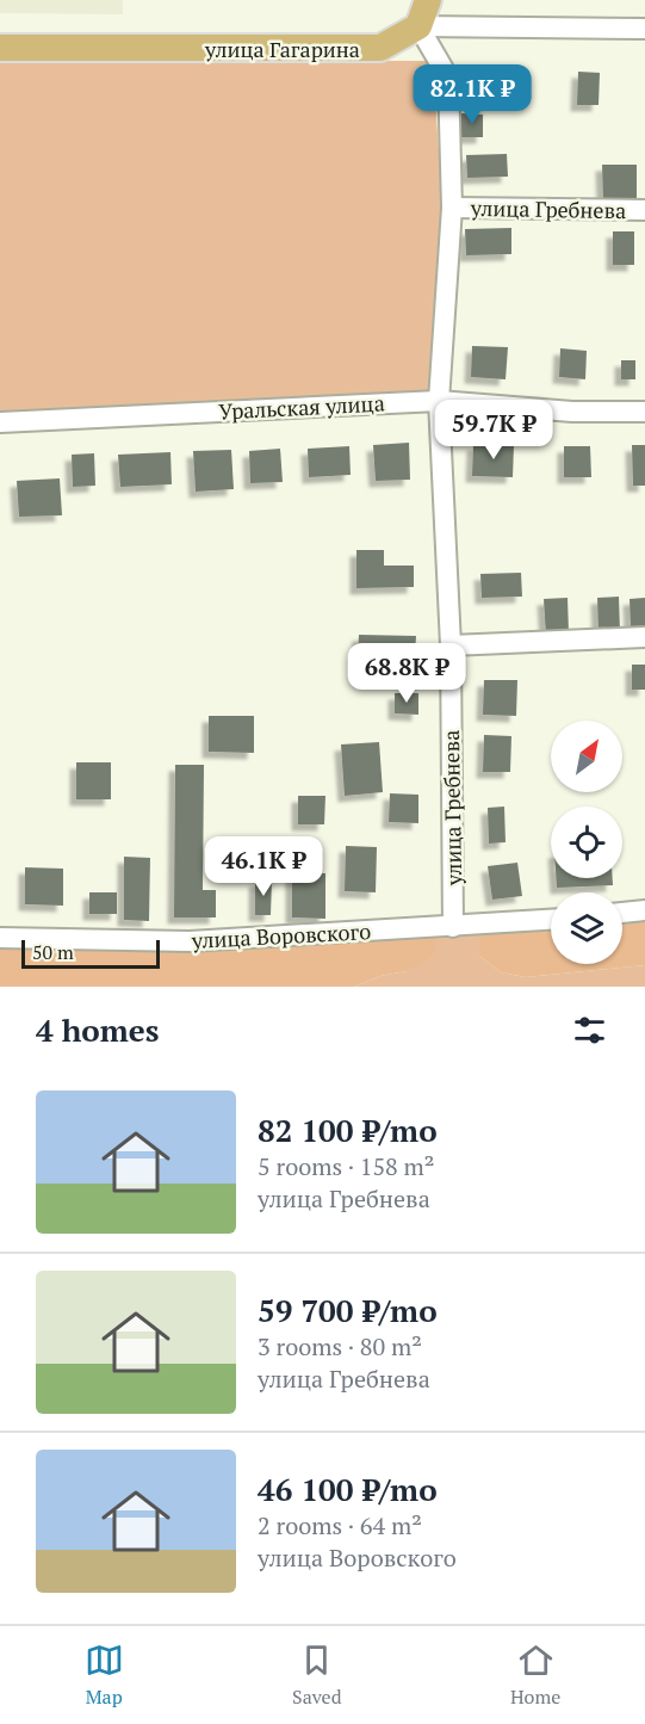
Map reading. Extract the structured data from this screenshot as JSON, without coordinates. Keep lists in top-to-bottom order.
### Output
{
  "streets": {
    "main road": ["улица Гагарина"],
    "street": ["улица Гребнева", "Уральская улица", "улица Воровского"]
  },
  "crossings": [
    ["улица Гагарина", "улица Гребнева"],
    ["улица Гребнева", "Уральская улица"],
    ["улица Гребнева", "улица Воровского"]
  ],
  "scale_bar": "50 m",
  "north": "top right",
  "page": {
    "price": [
      "82.1K ₽",
      "59.7K ₽",
      "68.8K ₽",
      "46.1K ₽"
    ],
    "scale": "50 m",
    "heading": "4 homes",
    "list": [
      {
        "name": "82 100 ₽/mo",
        "note": "5 rooms · 158 m² · улица Гребнева"
      },
      {
        "name": "59 700 ₽/mo",
        "note": "3 rooms · 80 m² · улица Гребнева"
      },
      {
        "name": "46 100 ₽/mo",
        "note": "2 rooms · 64 m² · улица Воровского"
      }
    ],
    "tabs": ["Map", "Saved", "Home"]
  }
}
